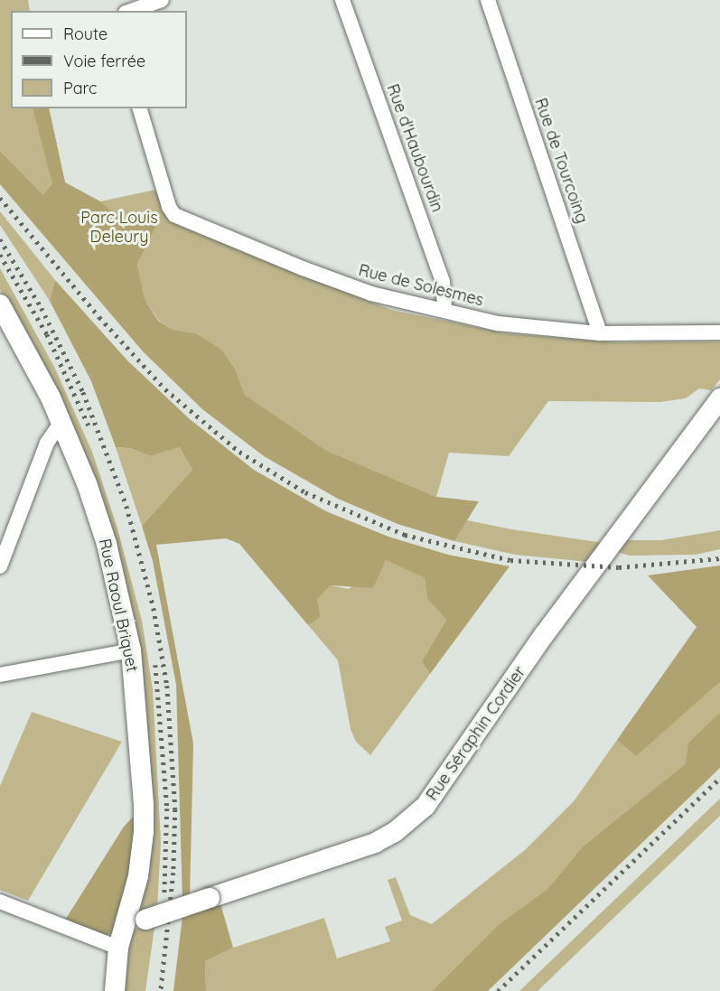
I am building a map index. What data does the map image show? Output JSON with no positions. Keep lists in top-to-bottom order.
{
  "streets": {
    "street": [
      "Rue d'Haubourdin",
      "Rue de Tourcoing",
      "Rue de Solesmes",
      "Rue Raoul Briquet",
      "Rue Séraphin Cordier"
    ]
  },
  "crossings": [
    ["Rue d'Haubourdin", "Rue de Solesmes"],
    ["Rue de Tourcoing", "Rue de Solesmes"],
    ["Rue Raoul Briquet", "Rue Séraphin Cordier"]
  ],
  "parks": ["Parc Louis Deleury"],
  "legend": ["Route", "Voie ferrée", "Parc"]
}
